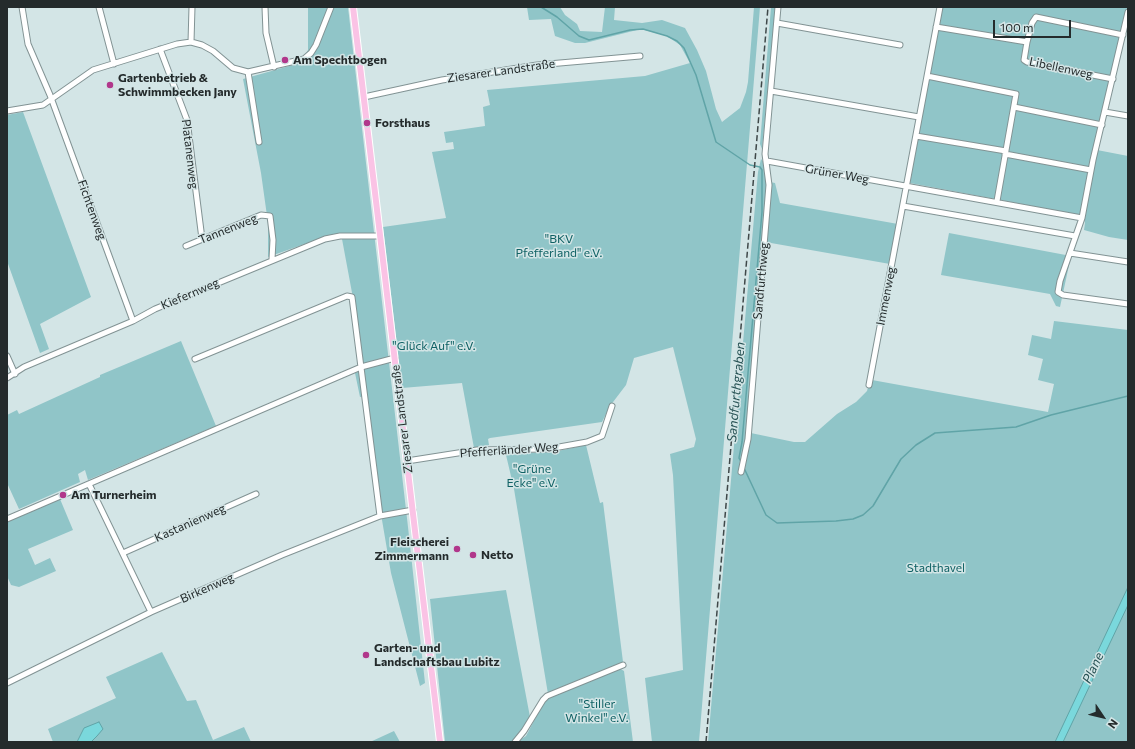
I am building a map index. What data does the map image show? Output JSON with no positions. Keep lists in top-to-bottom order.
{
  "streets": {
    "main road": ["Ziesarer Landstraße"],
    "street": [
      "Libellenweg",
      "Platanenweg",
      "Grüner Weg",
      "Fichtenweg",
      "Tannenweg",
      "Sandfurthweg",
      "Kiefernweg",
      "Immenweg",
      "Pfefferländer Weg",
      "Kastanienweg",
      "Birkenweg"
    ]
  },
  "crossings": [
    ["Ziesarer Landstraße", "Kiefernweg"],
    ["Ziesarer Landstraße", "Pfefferländer Weg"],
    ["Ziesarer Landstraße", "Birkenweg"],
    ["Platanenweg", "Tannenweg"],
    ["Grüner Weg", "Sandfurthweg"],
    ["Grüner Weg", "Immenweg"],
    ["Fichtenweg", "Kiefernweg"],
    ["Tannenweg", "Kiefernweg"]
  ],
  "water": ["Sandfurthgraben", "Plane"],
  "parks": [
    "\"BKV Pfefferland\" e.V.",
    "\"Glück Auf\" e.V.",
    "\"Grüne Ecke\" e.V.",
    "Stadthavel",
    "\"Stiller Winkel\" e.V."
  ],
  "places": [
    "Am Spechtbogen",
    "Gartenbetrieb & Schwimmbecken Jany",
    "Forsthaus",
    "Am Turnerheim",
    "Fleischerei Zimmermann",
    "Netto",
    "Garten- und Landschaftsbau Lubitz"
  ],
  "scale_bar": "100 m",
  "north": "bottom right"
}
